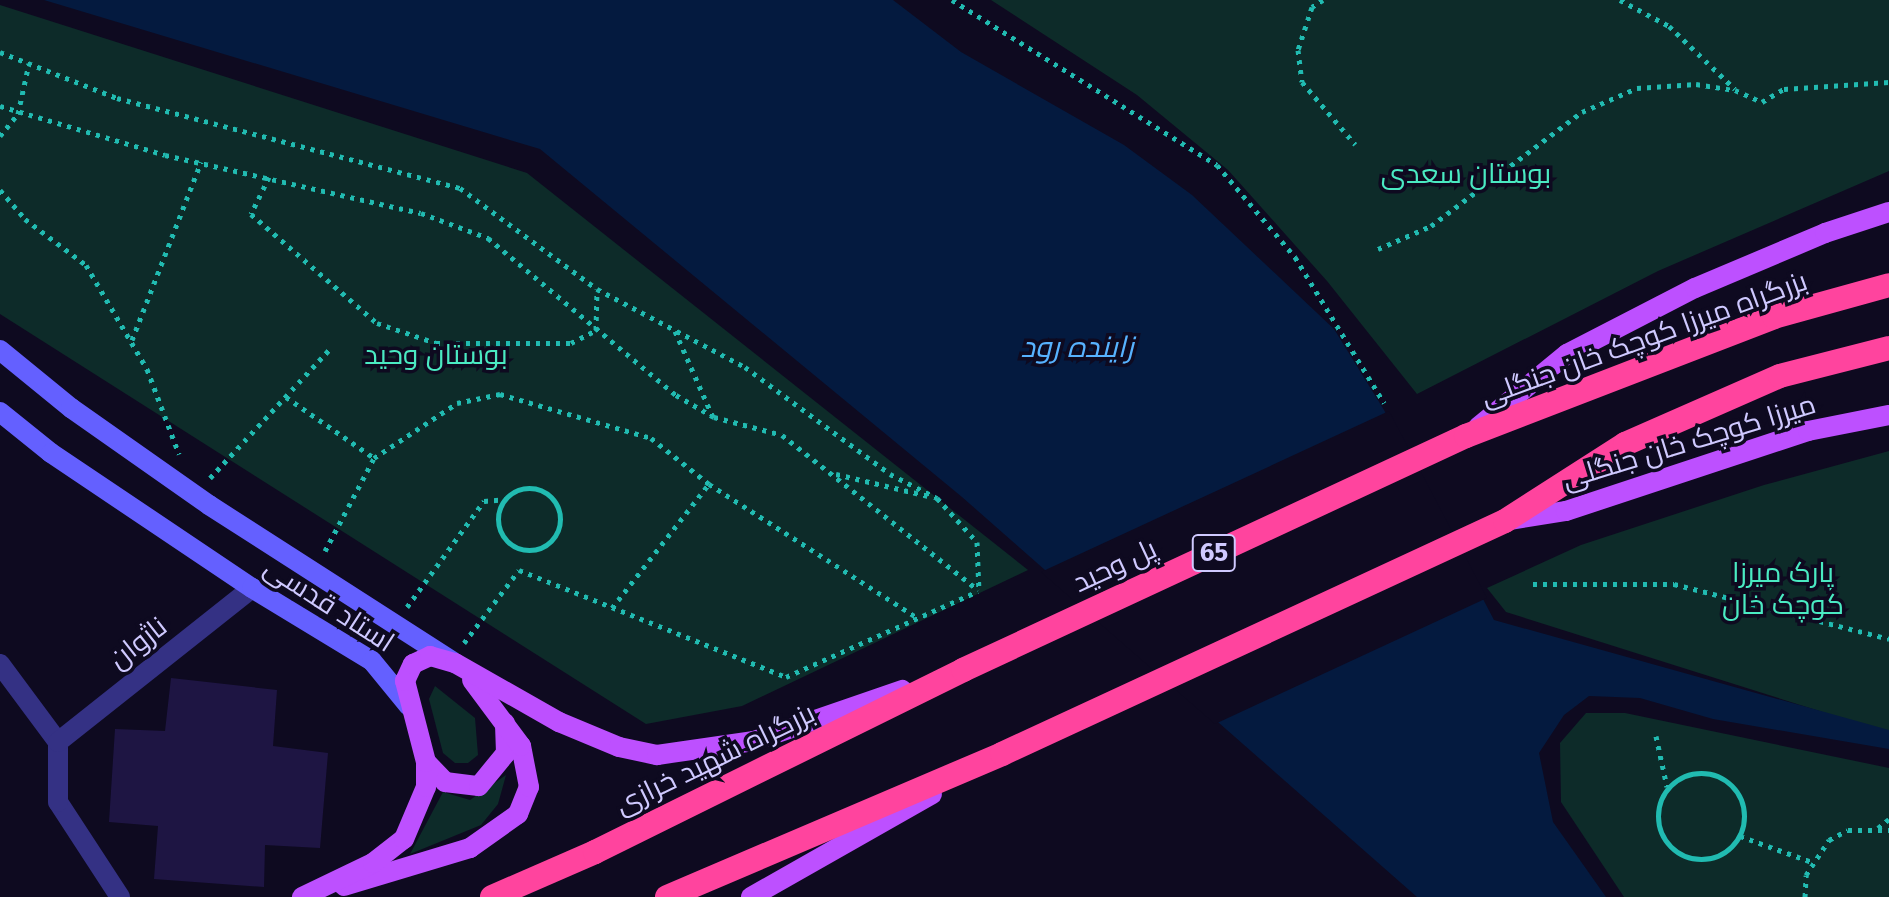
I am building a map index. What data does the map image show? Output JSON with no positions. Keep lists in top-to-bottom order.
{
  "streets": {
    "highway": [
      "بزرگراه میرزا کوچک خان جنگلی",
      "65",
      "پل وحید",
      "بزرگراه شهید خرازی"
    ],
    "main road": ["میرزا کوچک خان جنگلی", "استاد قدسی"],
    "street": ["ناژوان"]
  },
  "crossings": [
    ["بزرگراه میرزا کوچک خان جنگلی", "پل وحید"],
    ["پل وحید", "بزرگراه شهید خرازی"],
    ["استاد قدسی", "ناژوان"]
  ],
  "water": ["زاینده رود"],
  "parks": ["بوستان سعدی", "بوستان وحید", "پارک میرزا کوچک خان"]
}
